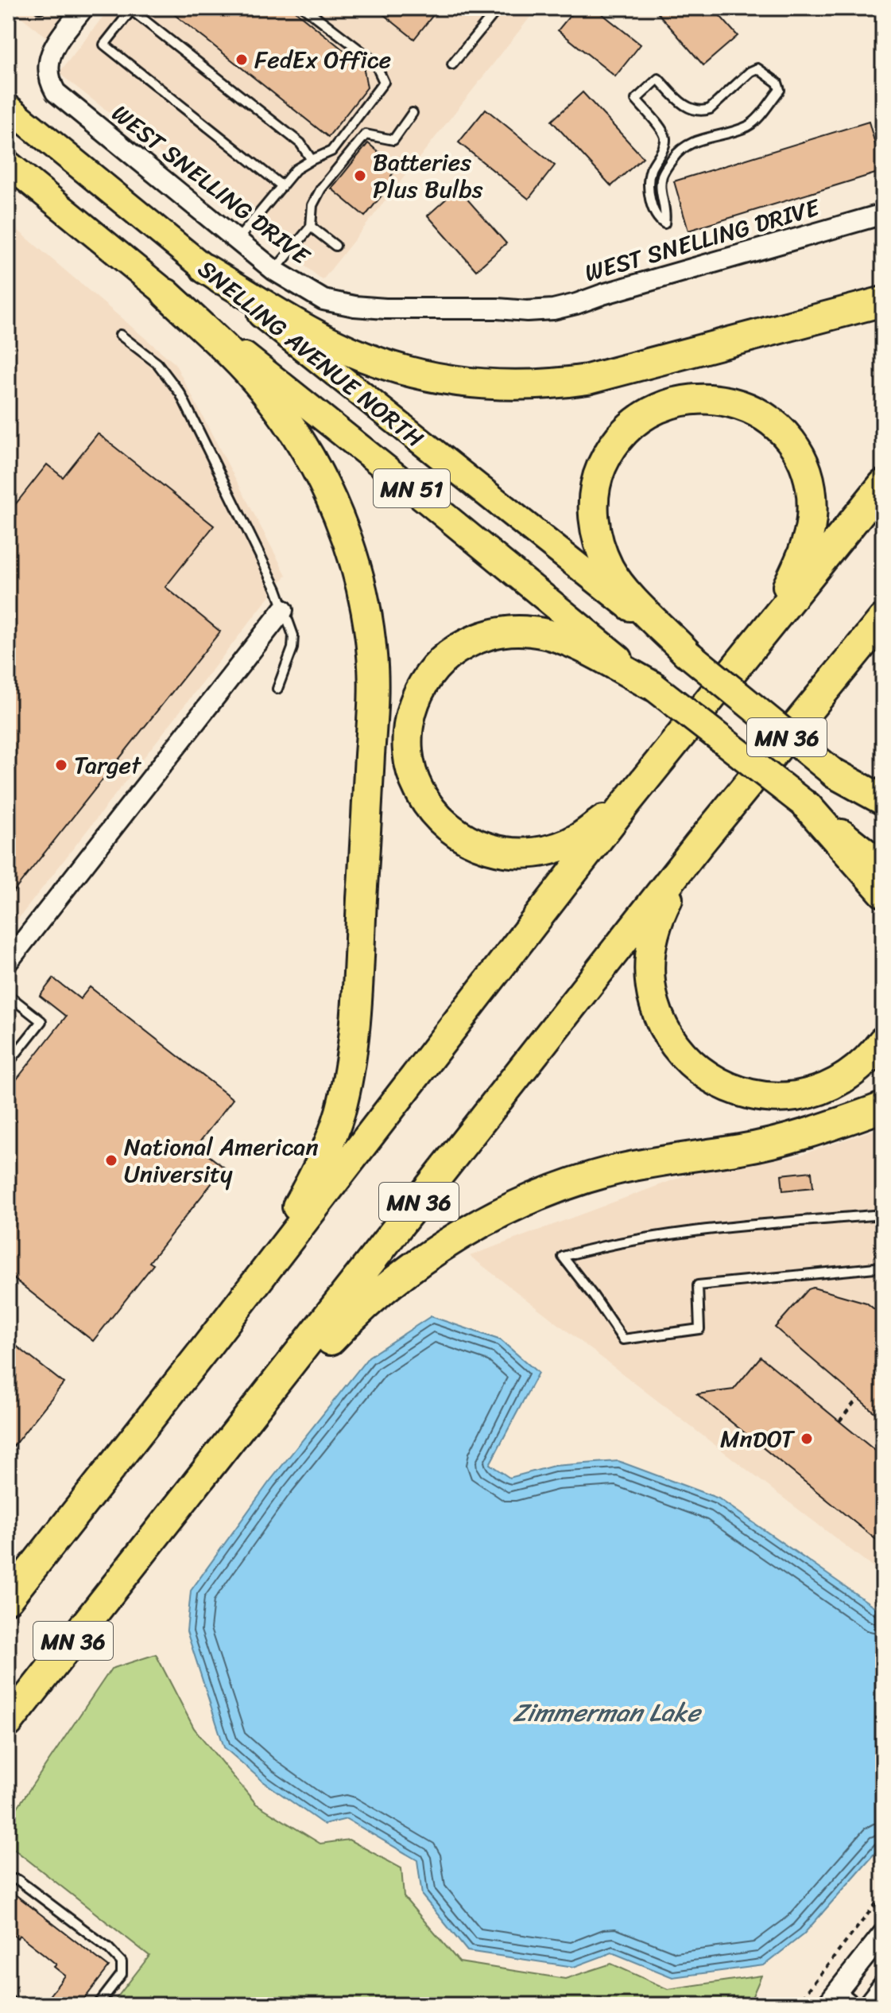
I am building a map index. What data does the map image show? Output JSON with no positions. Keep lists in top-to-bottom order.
{
  "streets": {
    "highway": ["SNELLING AVENUE NORTH", "MN 51", "MN 36"],
    "street": ["WEST SNELLING DRIVE"]
  },
  "water": ["Zimmerman Lake"],
  "places": [
    "FedEx Office",
    "Batteries Plus Bulbs",
    "Target",
    "National American University",
    "MnDOT"
  ]
}
